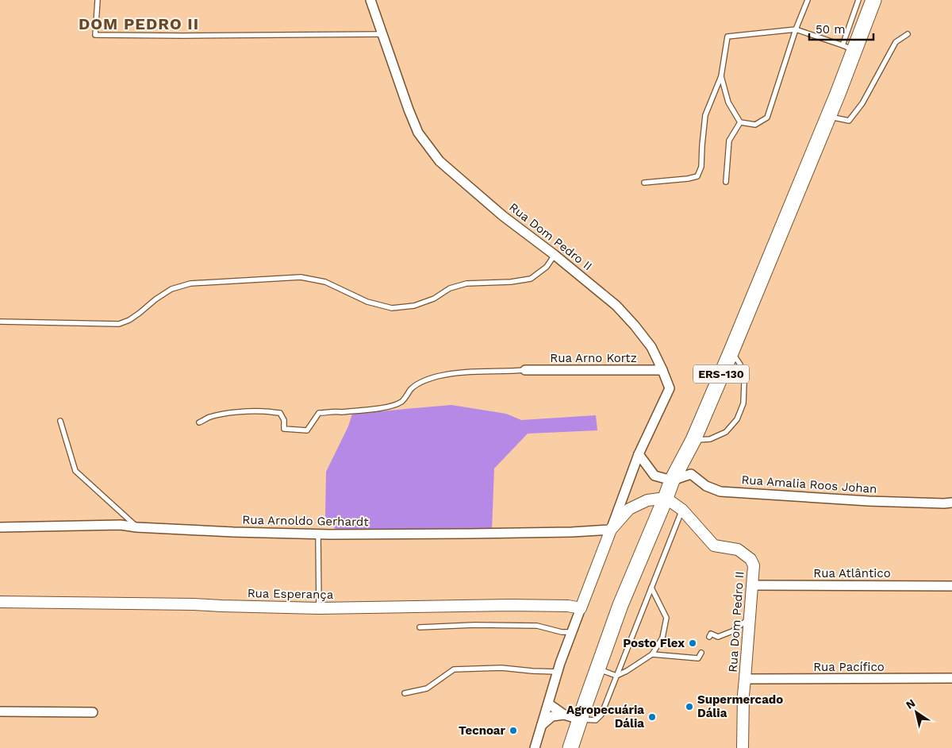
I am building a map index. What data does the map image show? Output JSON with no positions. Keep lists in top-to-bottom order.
{
  "streets": {
    "main road": ["ERS-130"],
    "street": [
      "Rua Dom Pedro II",
      "Rua Arno Kortz",
      "Rua Amalia Roos Johan",
      "Rua Arnoldo Gerhardt",
      "Rua Atlântico",
      "Rua Esperança",
      "Rua Pacífico"
    ]
  },
  "crossings": [
    ["Rua Dom Pedro II", "Rua Arno Kortz"],
    ["Rua Dom Pedro II", "ERS-130"],
    ["Rua Dom Pedro II", "Rua Arnoldo Gerhardt"],
    ["Rua Dom Pedro II", "Rua Atlântico"],
    ["Rua Dom Pedro II", "Rua Pacífico"],
    ["ERS-130", "Rua Amalia Roos Johan"]
  ],
  "districts": ["DOM PEDRO II"],
  "places": [
    "Posto Flex",
    "Supermercado Dália",
    "Agropecuária Dália",
    "Tecnoar"
  ],
  "scale_bar": "50 m",
  "north": "top left"
}
